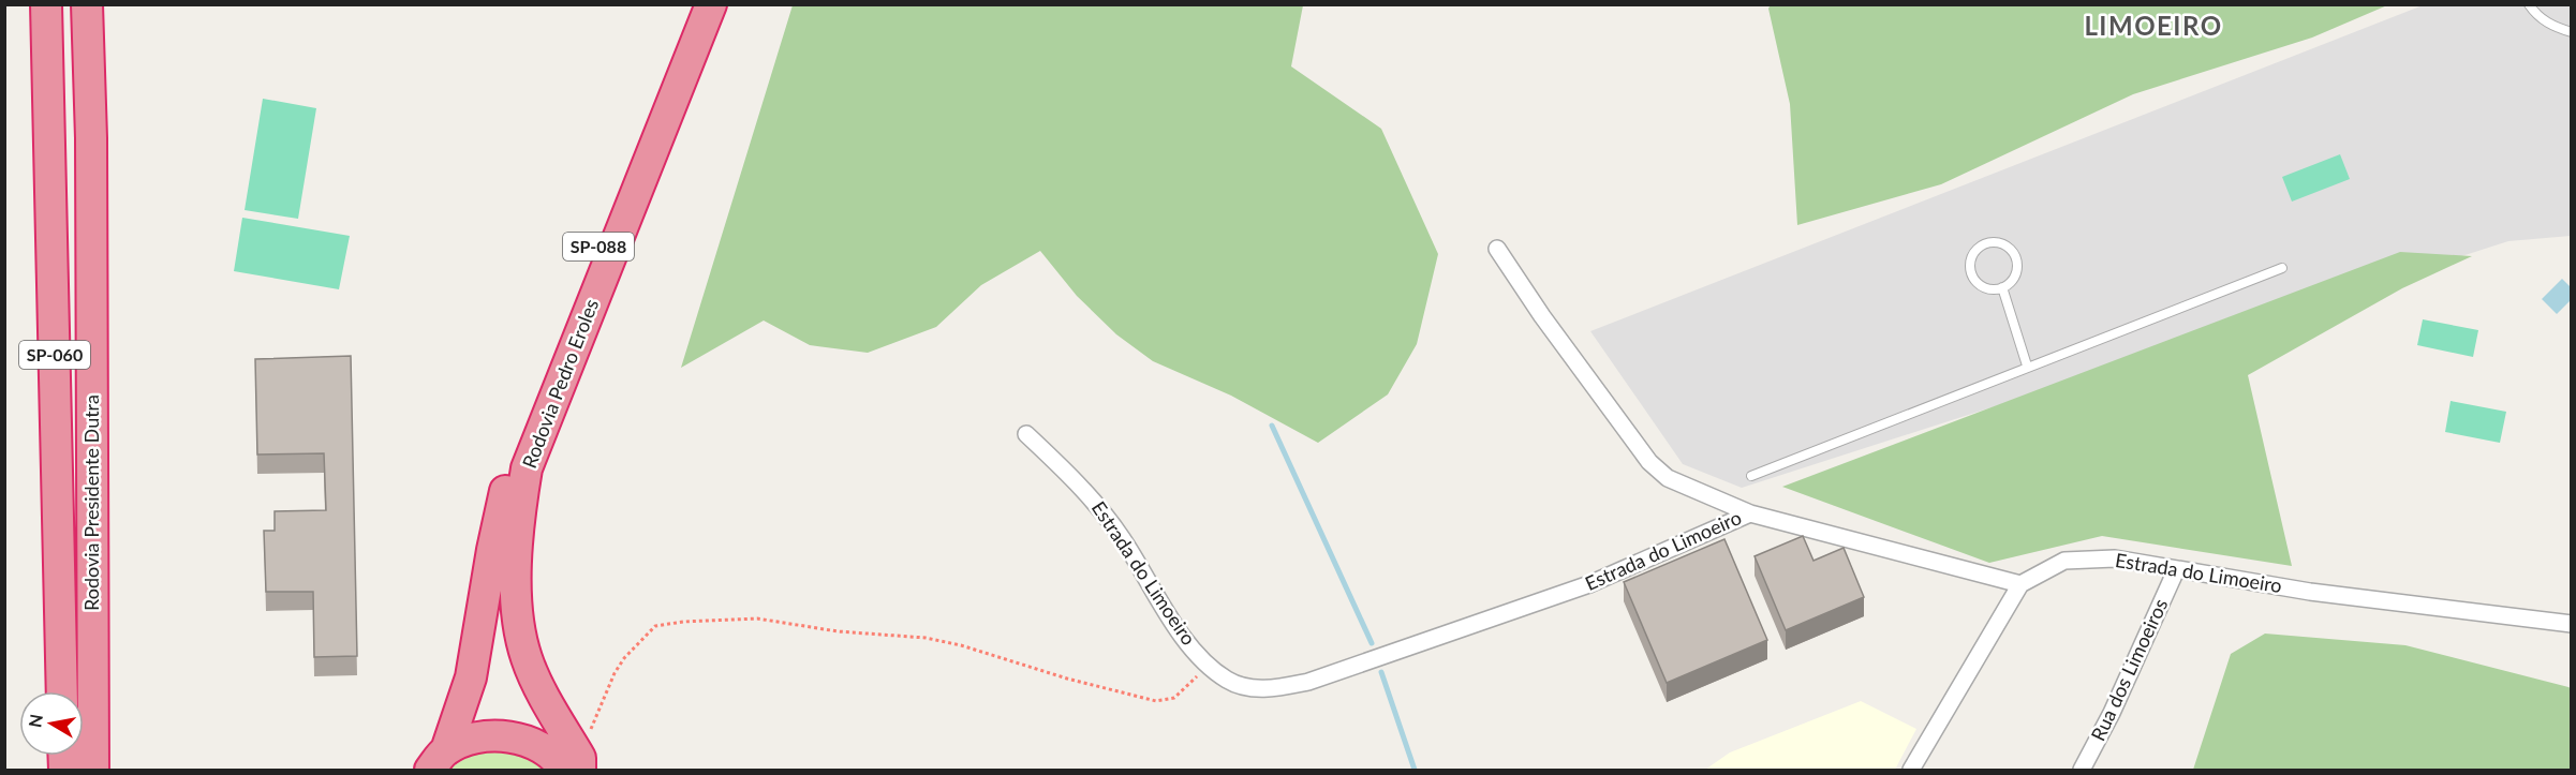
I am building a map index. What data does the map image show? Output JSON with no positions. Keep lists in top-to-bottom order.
{
  "streets": {
    "highway": [
      "SP-088",
      "SP-060",
      "Rodovia Pedro Eroles",
      "Rodovia Presidente Dutra"
    ],
    "street": ["Estrada do Limoeiro", "Rua dos Limoeiros"]
  },
  "crossings": [
    ["Estrada do Limoeiro", "Rua dos Limoeiros"]
  ],
  "districts": ["LIMOEIRO"],
  "north": "left"
}
